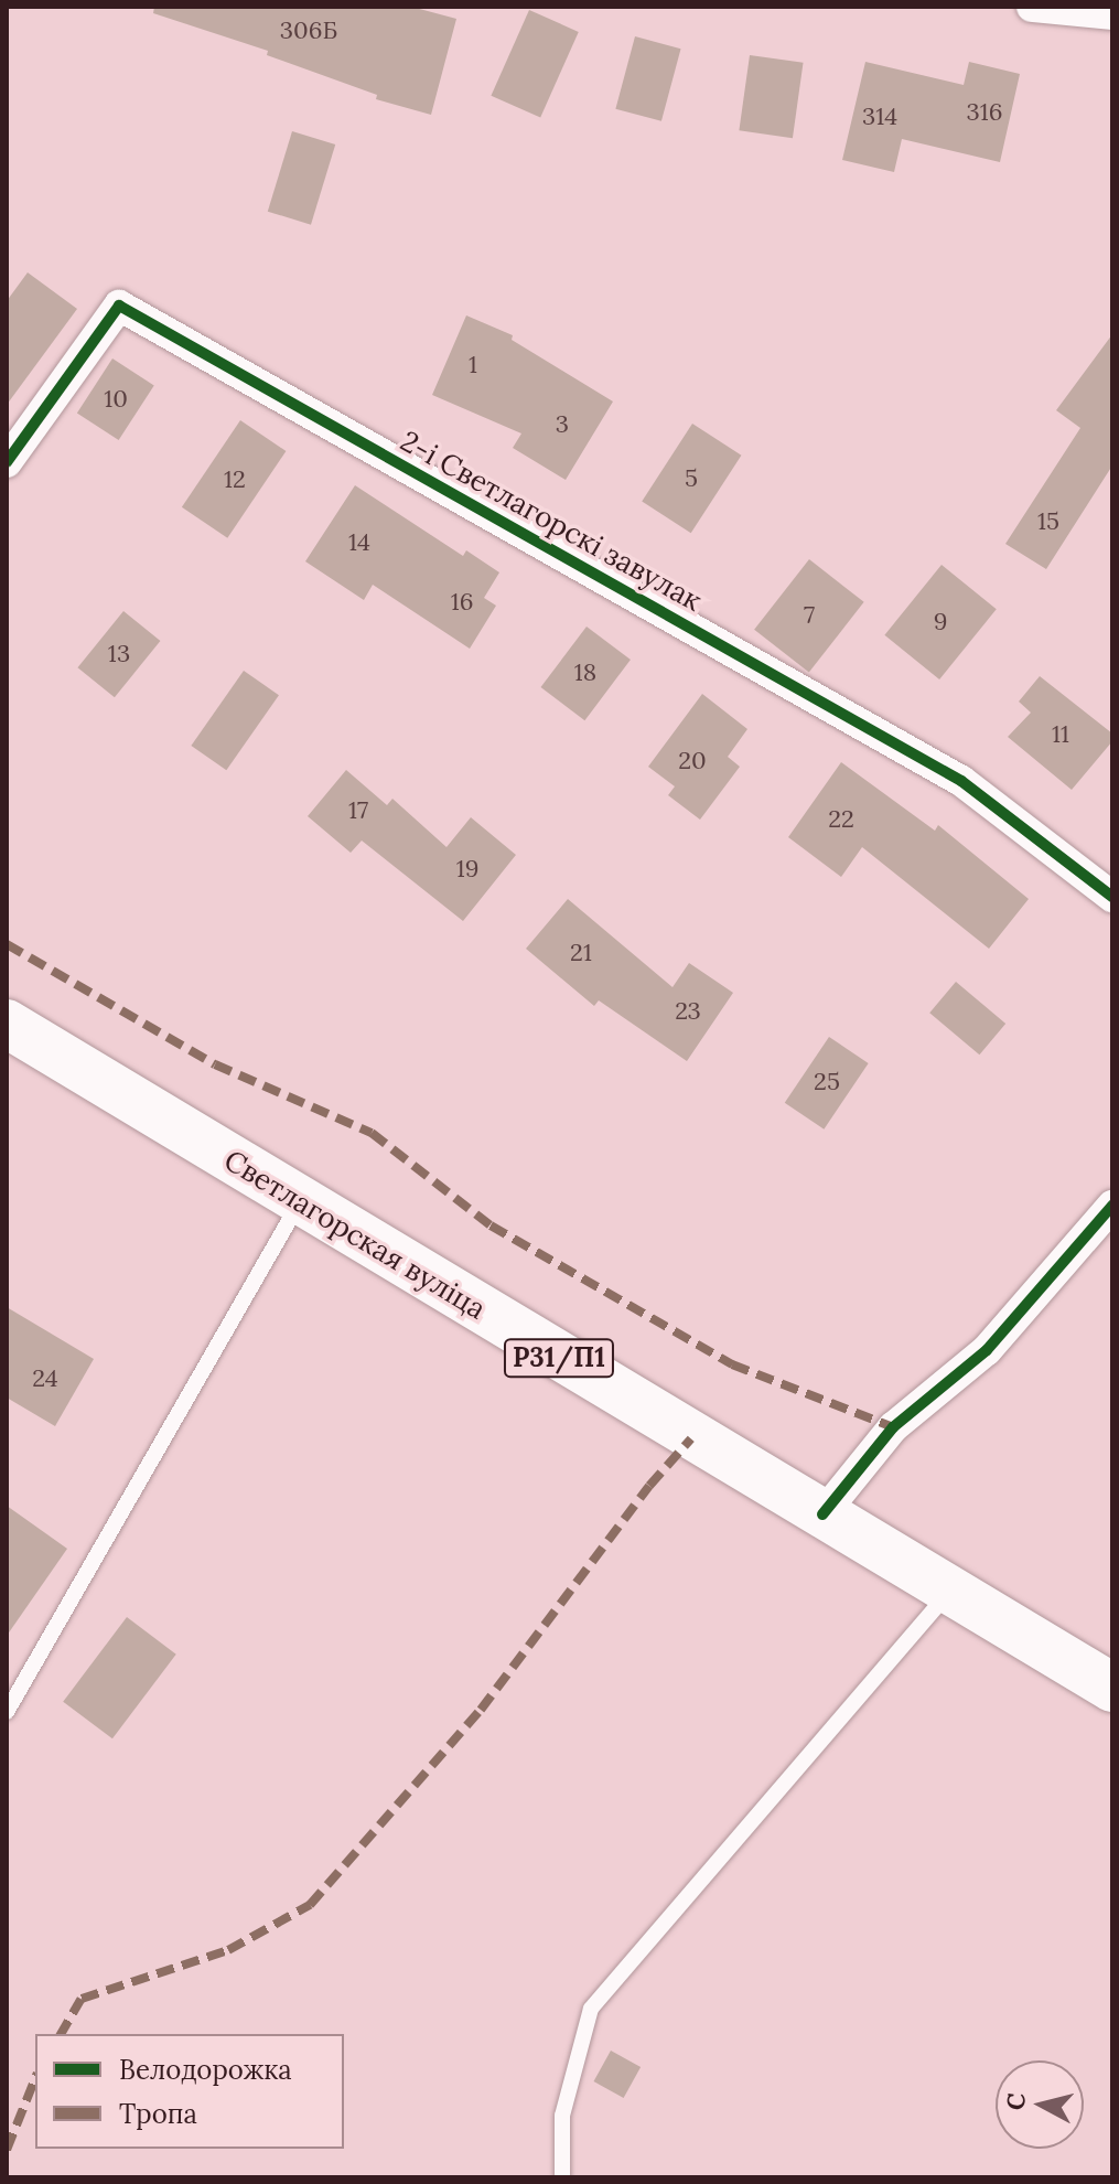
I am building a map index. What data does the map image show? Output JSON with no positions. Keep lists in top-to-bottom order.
{
  "streets": {
    "main road": ["Светлагорская вуліца", "Р31/П1"],
    "street": ["2-і Светлагорскі завулак"]
  },
  "house_numbers": [
    "306Б",
    "316",
    "314",
    "1",
    "10",
    "3",
    "5",
    "12",
    "15",
    "14",
    "16",
    "7",
    "9",
    "13",
    "18",
    "11",
    "20",
    "17",
    "22",
    "19",
    "21",
    "23",
    "25",
    "24"
  ],
  "legend": ["Велодорожка", "Тропа"],
  "north": "left"
}
